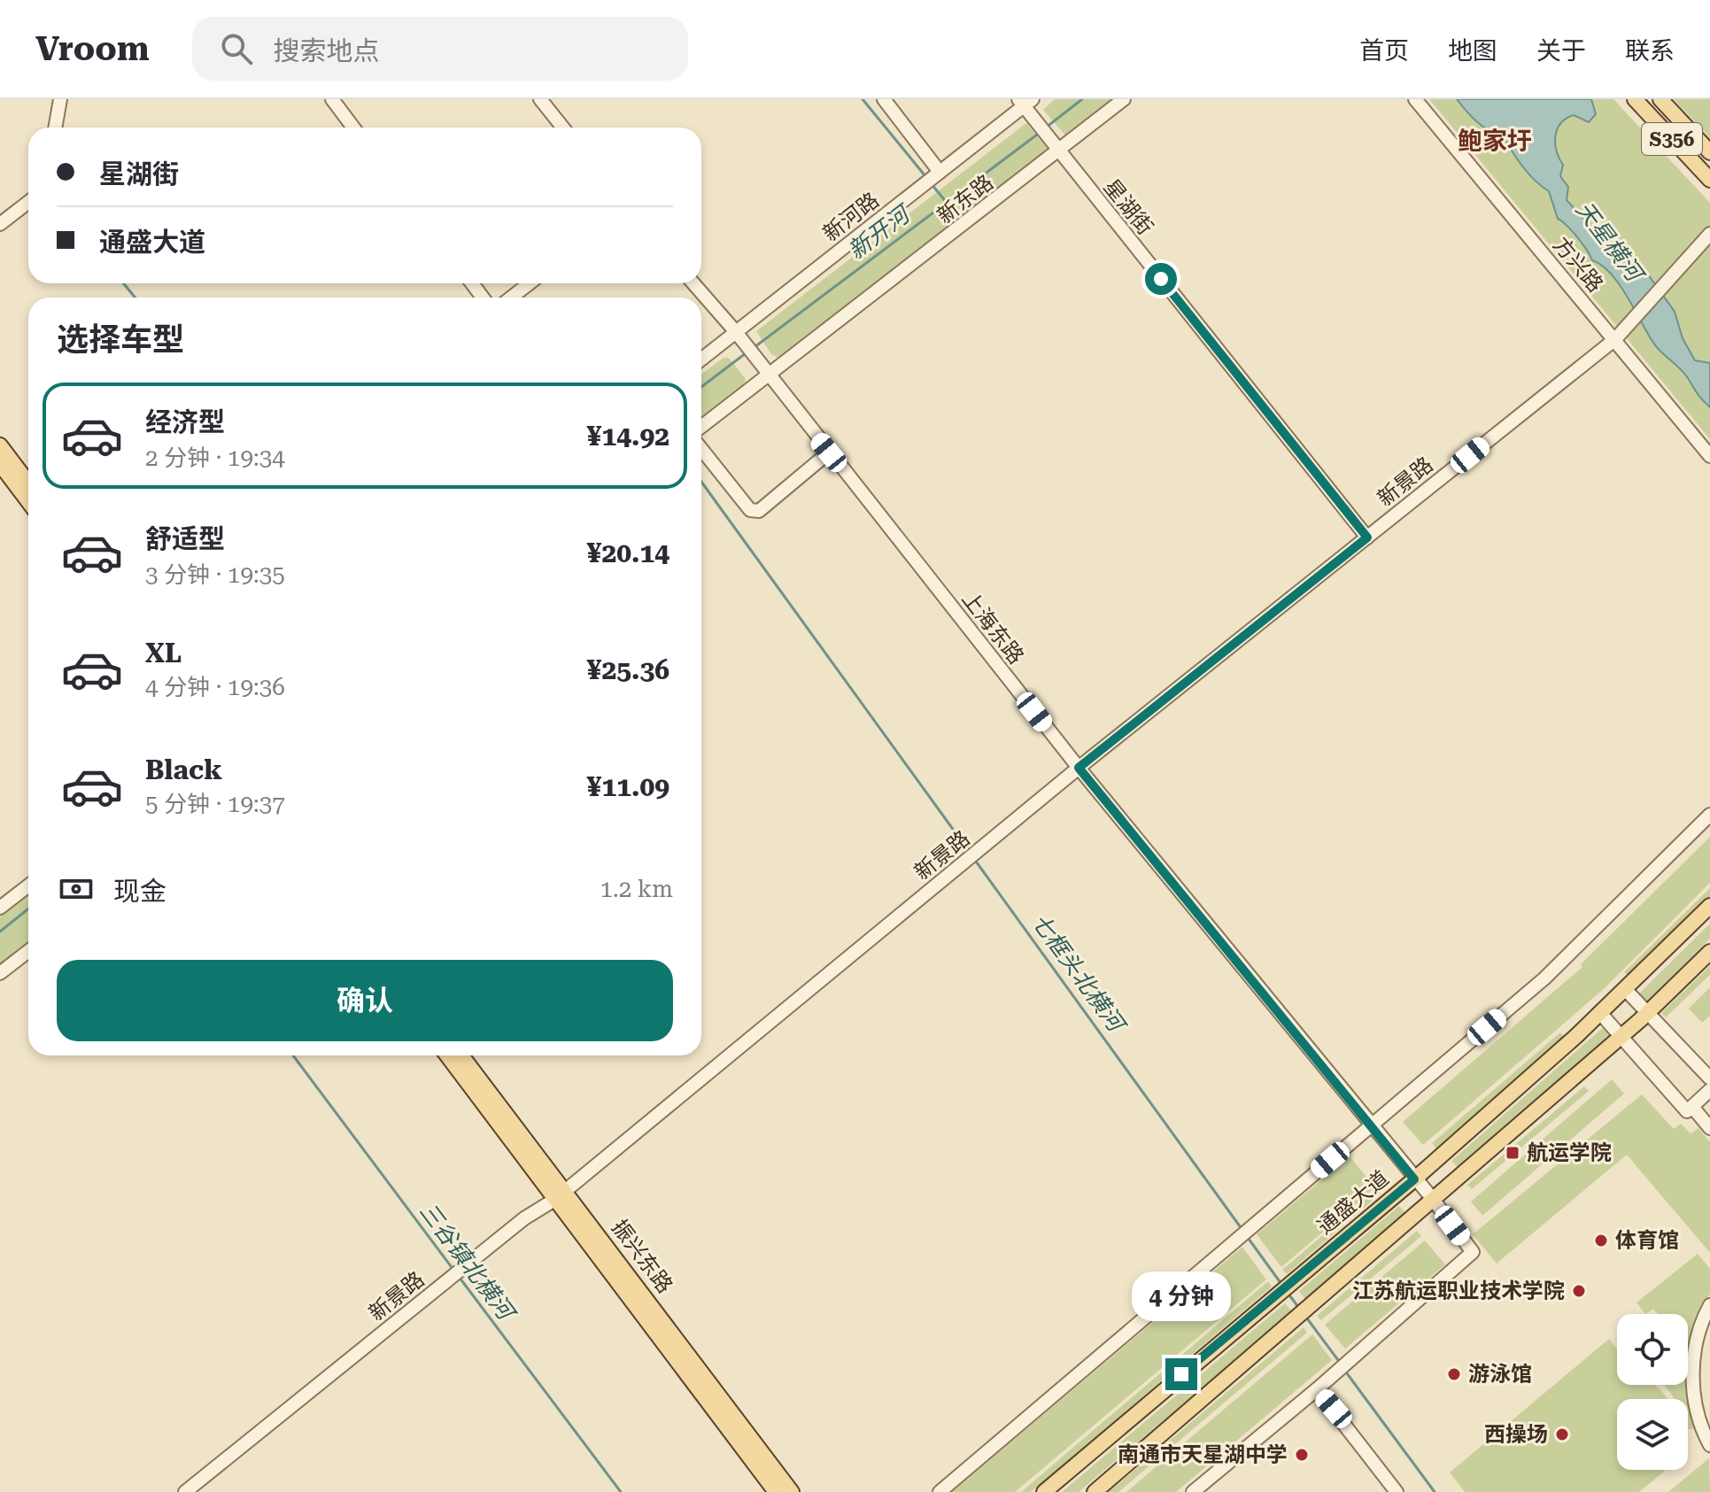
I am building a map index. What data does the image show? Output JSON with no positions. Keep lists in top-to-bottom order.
{
  "streets": {
    "main road": ["S356", "通盛大道", "振兴东路"],
    "street": [
      "新东路",
      "星湖街",
      "新河路",
      "方兴路",
      "新景路",
      "上海东路"
    ]
  },
  "crossings": [
    ["新东路", "星湖街"],
    ["新东路", "上海东路"],
    ["星湖街", "新河路"],
    ["星湖街", "新景路"],
    ["新河路", "上海东路"],
    ["方兴路", "新景路"],
    ["新景路", "上海东路"],
    ["新景路", "振兴东路"],
    ["上海东路", "通盛大道"]
  ],
  "districts": ["鲍家圩"],
  "water": [
    "新开河",
    "天星横河",
    "七框头北横河",
    "三谷镇北横河"
  ],
  "places": {
    "transit": ["航运学院"],
    "other": [
      "体育馆",
      "江苏航运职业技术学院",
      "游泳馆",
      "西操场",
      "南通市天星湖中学"
    ]
  },
  "page": {
    "header": "Vroom",
    "search": "搜索地点",
    "nav": [
      "首页",
      "地图",
      "关于",
      "联系"
    ],
    "banner": ["星湖街", "通盛大道"],
    "heading": "选择车型",
    "list": [
      {
        "name": "经济型",
        "note": "2 分钟 · 19:34",
        "value": "¥14.92"
      },
      {
        "name": "舒适型",
        "note": "3 分钟 · 19:35",
        "value": "¥20.14"
      },
      {
        "name": "XL",
        "note": "4 分钟 · 19:36",
        "value": "¥25.36"
      },
      {
        "name": "Black",
        "note": "5 分钟 · 19:37",
        "value": "¥11.09"
      }
    ],
    "pay": ["现金", "1.2 km"],
    "buttons": "确认",
    "bubble": "4 分钟"
  }
}
